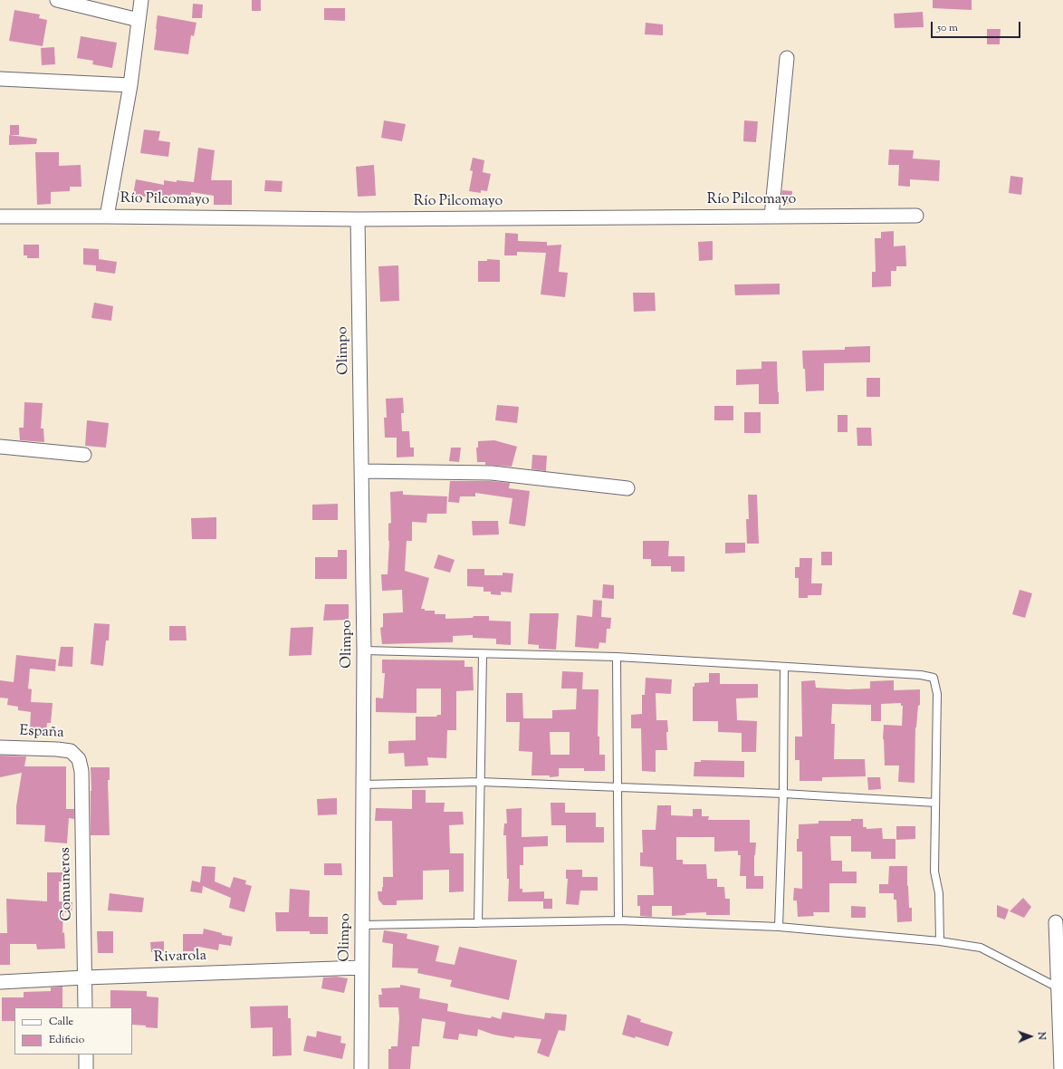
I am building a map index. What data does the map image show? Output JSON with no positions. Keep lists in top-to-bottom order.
{
  "streets": {
    "street": [
      "Río Pilcomayo",
      "Olimpo",
      "España",
      "Comuneros",
      "Rivarola"
    ]
  },
  "crossings": [
    ["Río Pilcomayo", "Olimpo"],
    ["Olimpo", "Rivarola"],
    ["España", "Comuneros"],
    ["Comuneros", "Rivarola"]
  ],
  "legend": ["Calle", "Edificio"],
  "scale_bar": "50 m",
  "north": "right"
}
